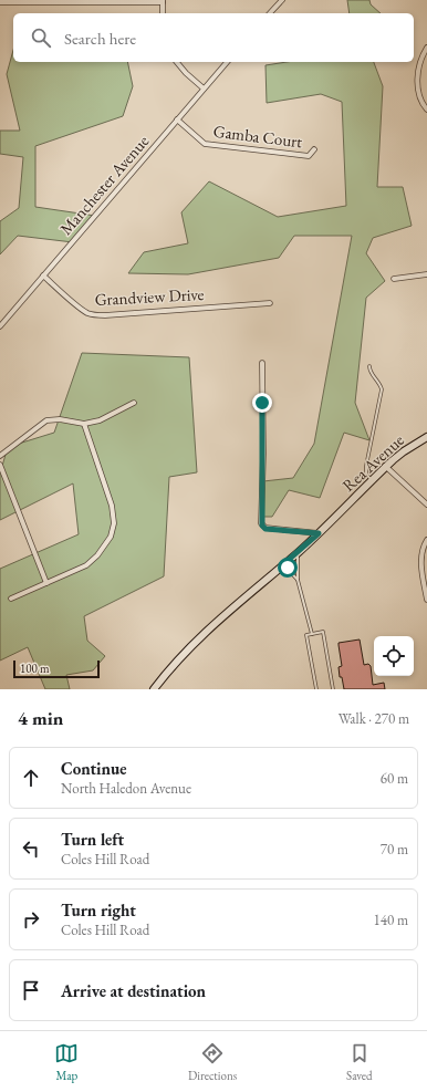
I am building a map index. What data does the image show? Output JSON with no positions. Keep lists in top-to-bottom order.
{
  "streets": {
    "street": [
      "Gamba Court",
      "Manchester Avenue",
      "Grandview Drive",
      "Rea Avenue"
    ]
  },
  "crossings": [
    ["Gamba Court", "Manchester Avenue"],
    ["Manchester Avenue", "Grandview Drive"]
  ],
  "scale_bar": "100 m",
  "page": {
    "search": "Search here",
    "scale": "100 m",
    "heading": ["4 min", "Walk · 270 m"],
    "list": [
      ["Continue", "North Haledon Avenue", "60 m"],
      ["Turn left", "Coles Hill Road", "70 m"],
      ["Turn right", "Coles Hill Road", "140 m"],
      "Arrive at destination"
    ],
    "nav": ["Map", "Directions", "Saved"]
  }
}
